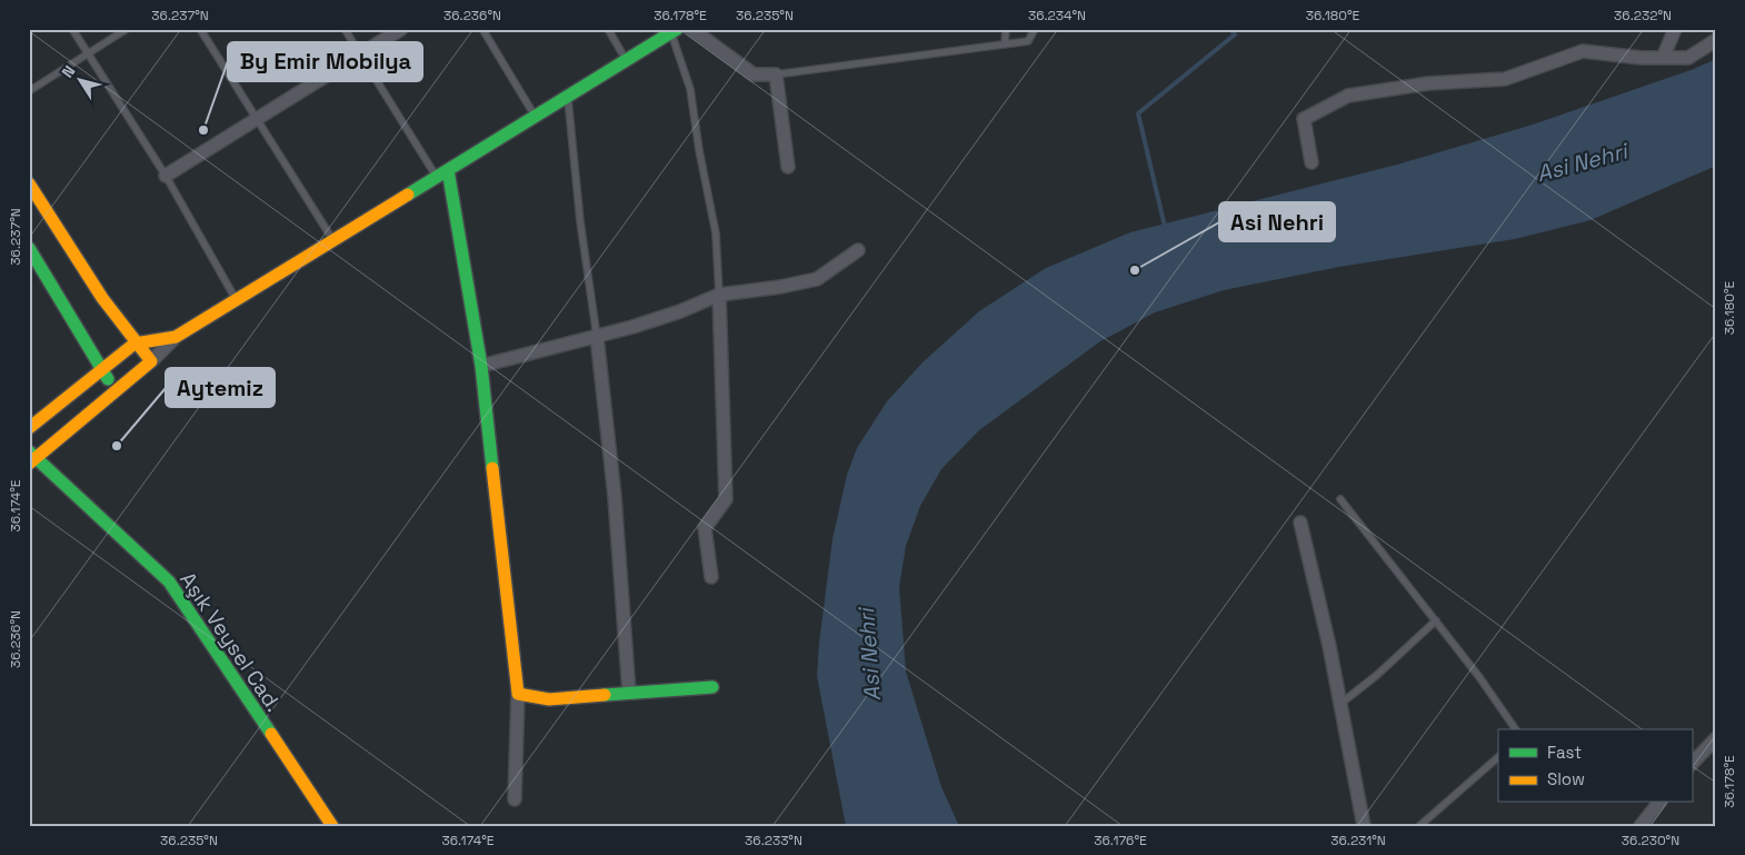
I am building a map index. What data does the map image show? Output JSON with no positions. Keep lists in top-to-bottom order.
{
  "streets": {
    "street": ["Aşık Veysel Cad."]
  },
  "water": ["Asi Nehri"],
  "places": ["By Emir Mobilya", "Asi Nehri", "Aytemiz"],
  "legend": ["Fast", "Slow"],
  "north": "top left",
  "coordinates": [
    "36.237°N",
    "36.236°N",
    "36.178°E",
    "36.235°N",
    "36.234°N",
    "36.180°E",
    "36.232°N",
    "36.174°E",
    "36.233°N",
    "36.176°E",
    "36.231°N",
    "36.230°N"
  ]
}
